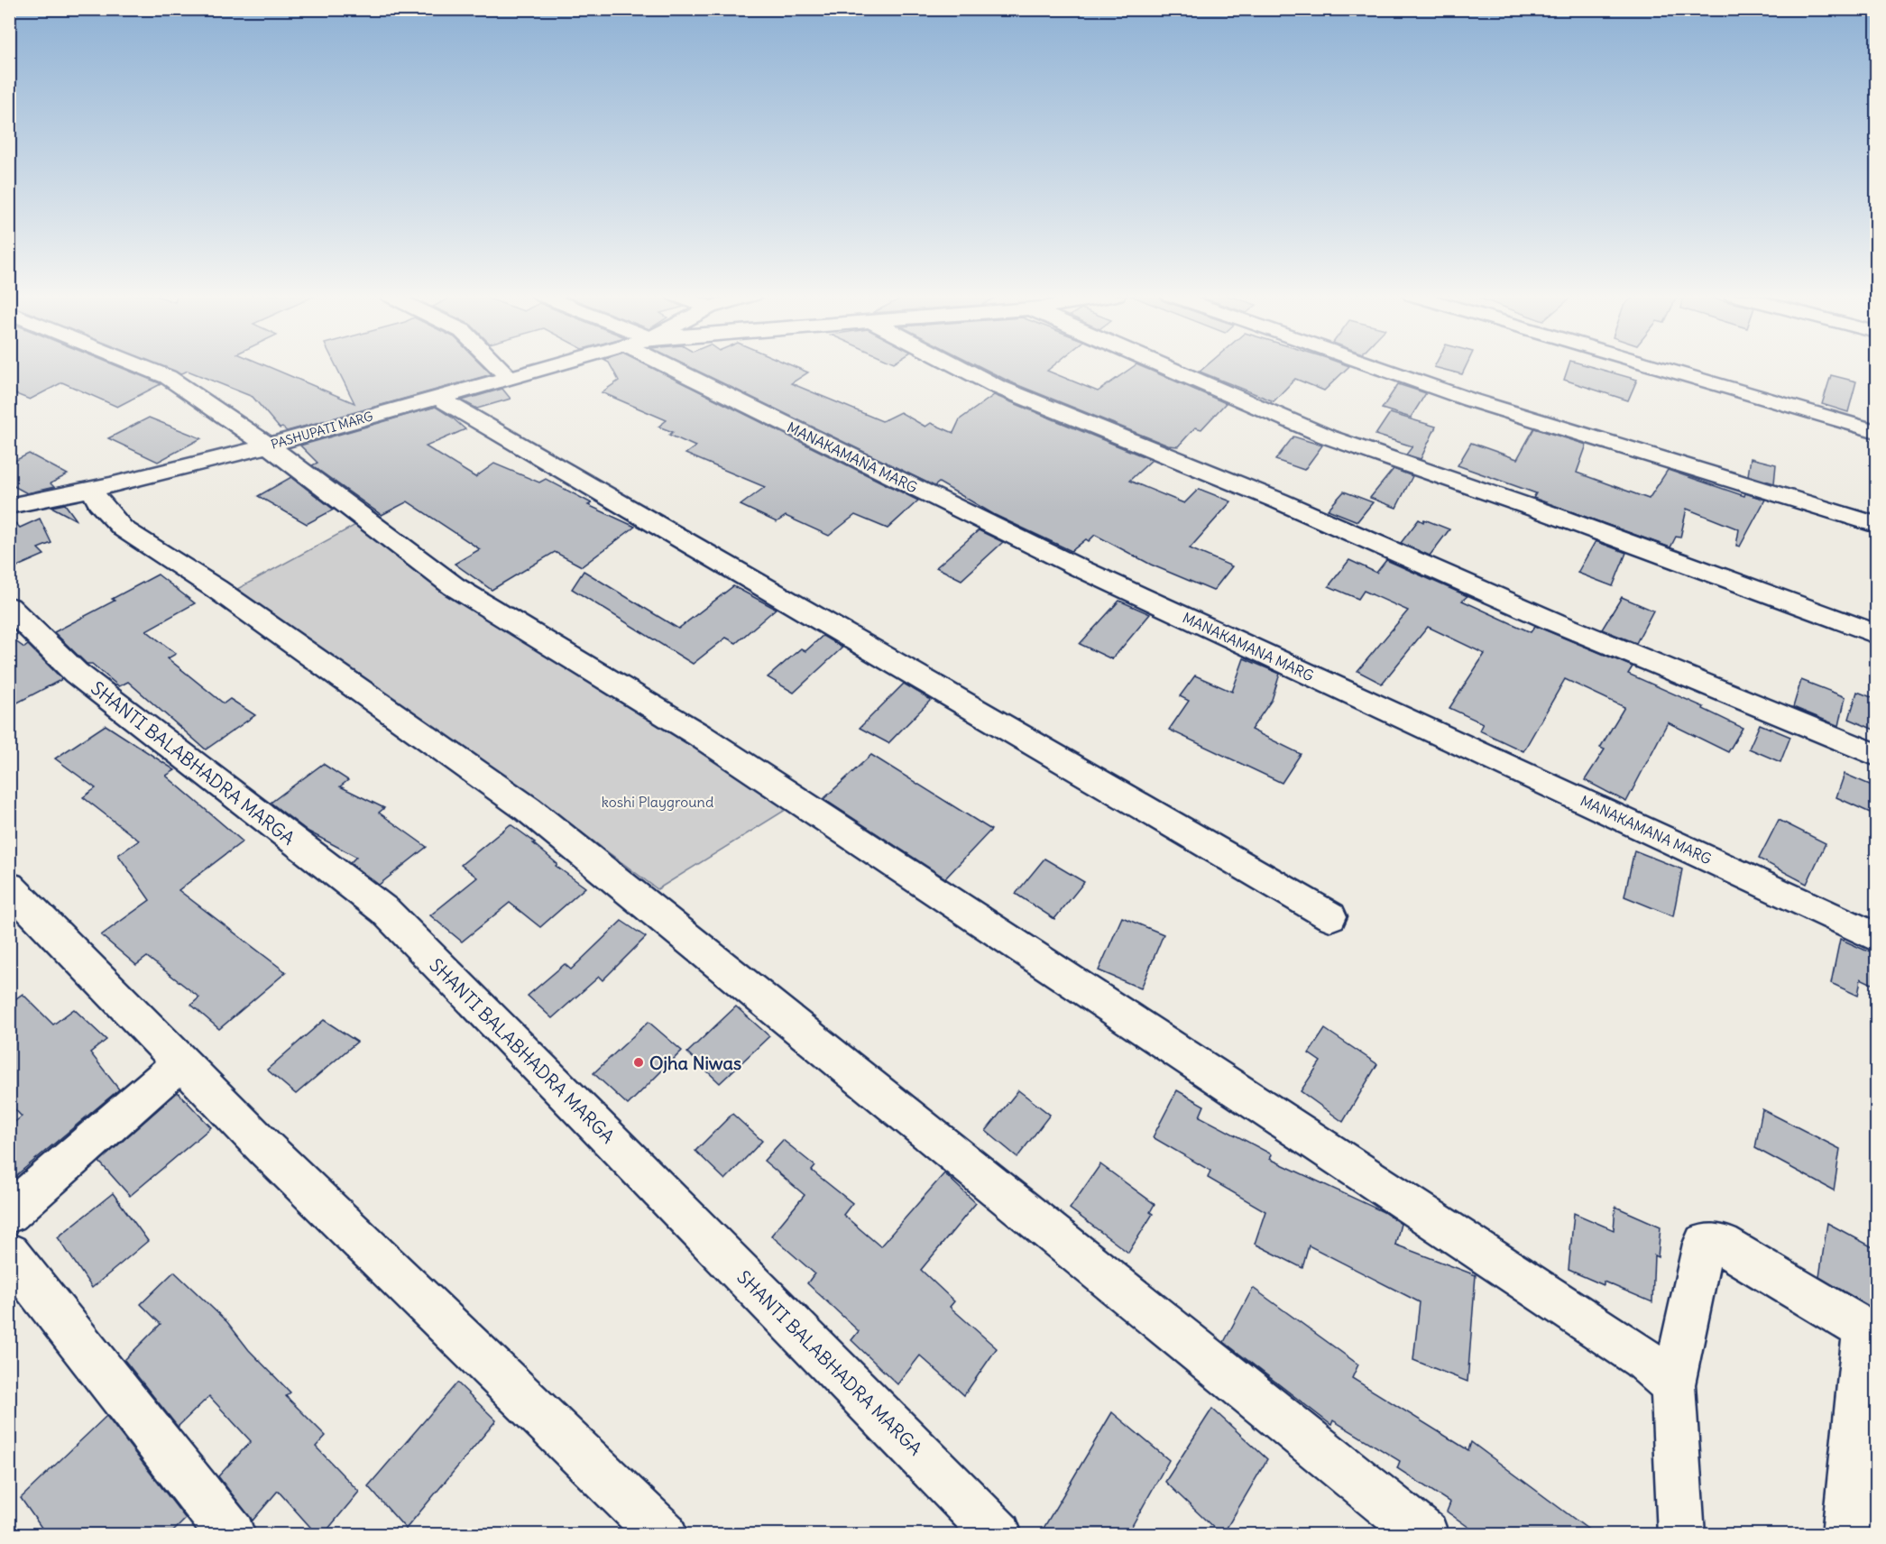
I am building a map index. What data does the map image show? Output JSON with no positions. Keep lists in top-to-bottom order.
{
  "streets": {
    "street": ["PASHUPATI MARG", "MANAKAMANA MARG", "SHANTI BALABHADRA MARGA"]
  },
  "parks": ["koshi Playground"],
  "places": ["Ojha Niwas"]
}
